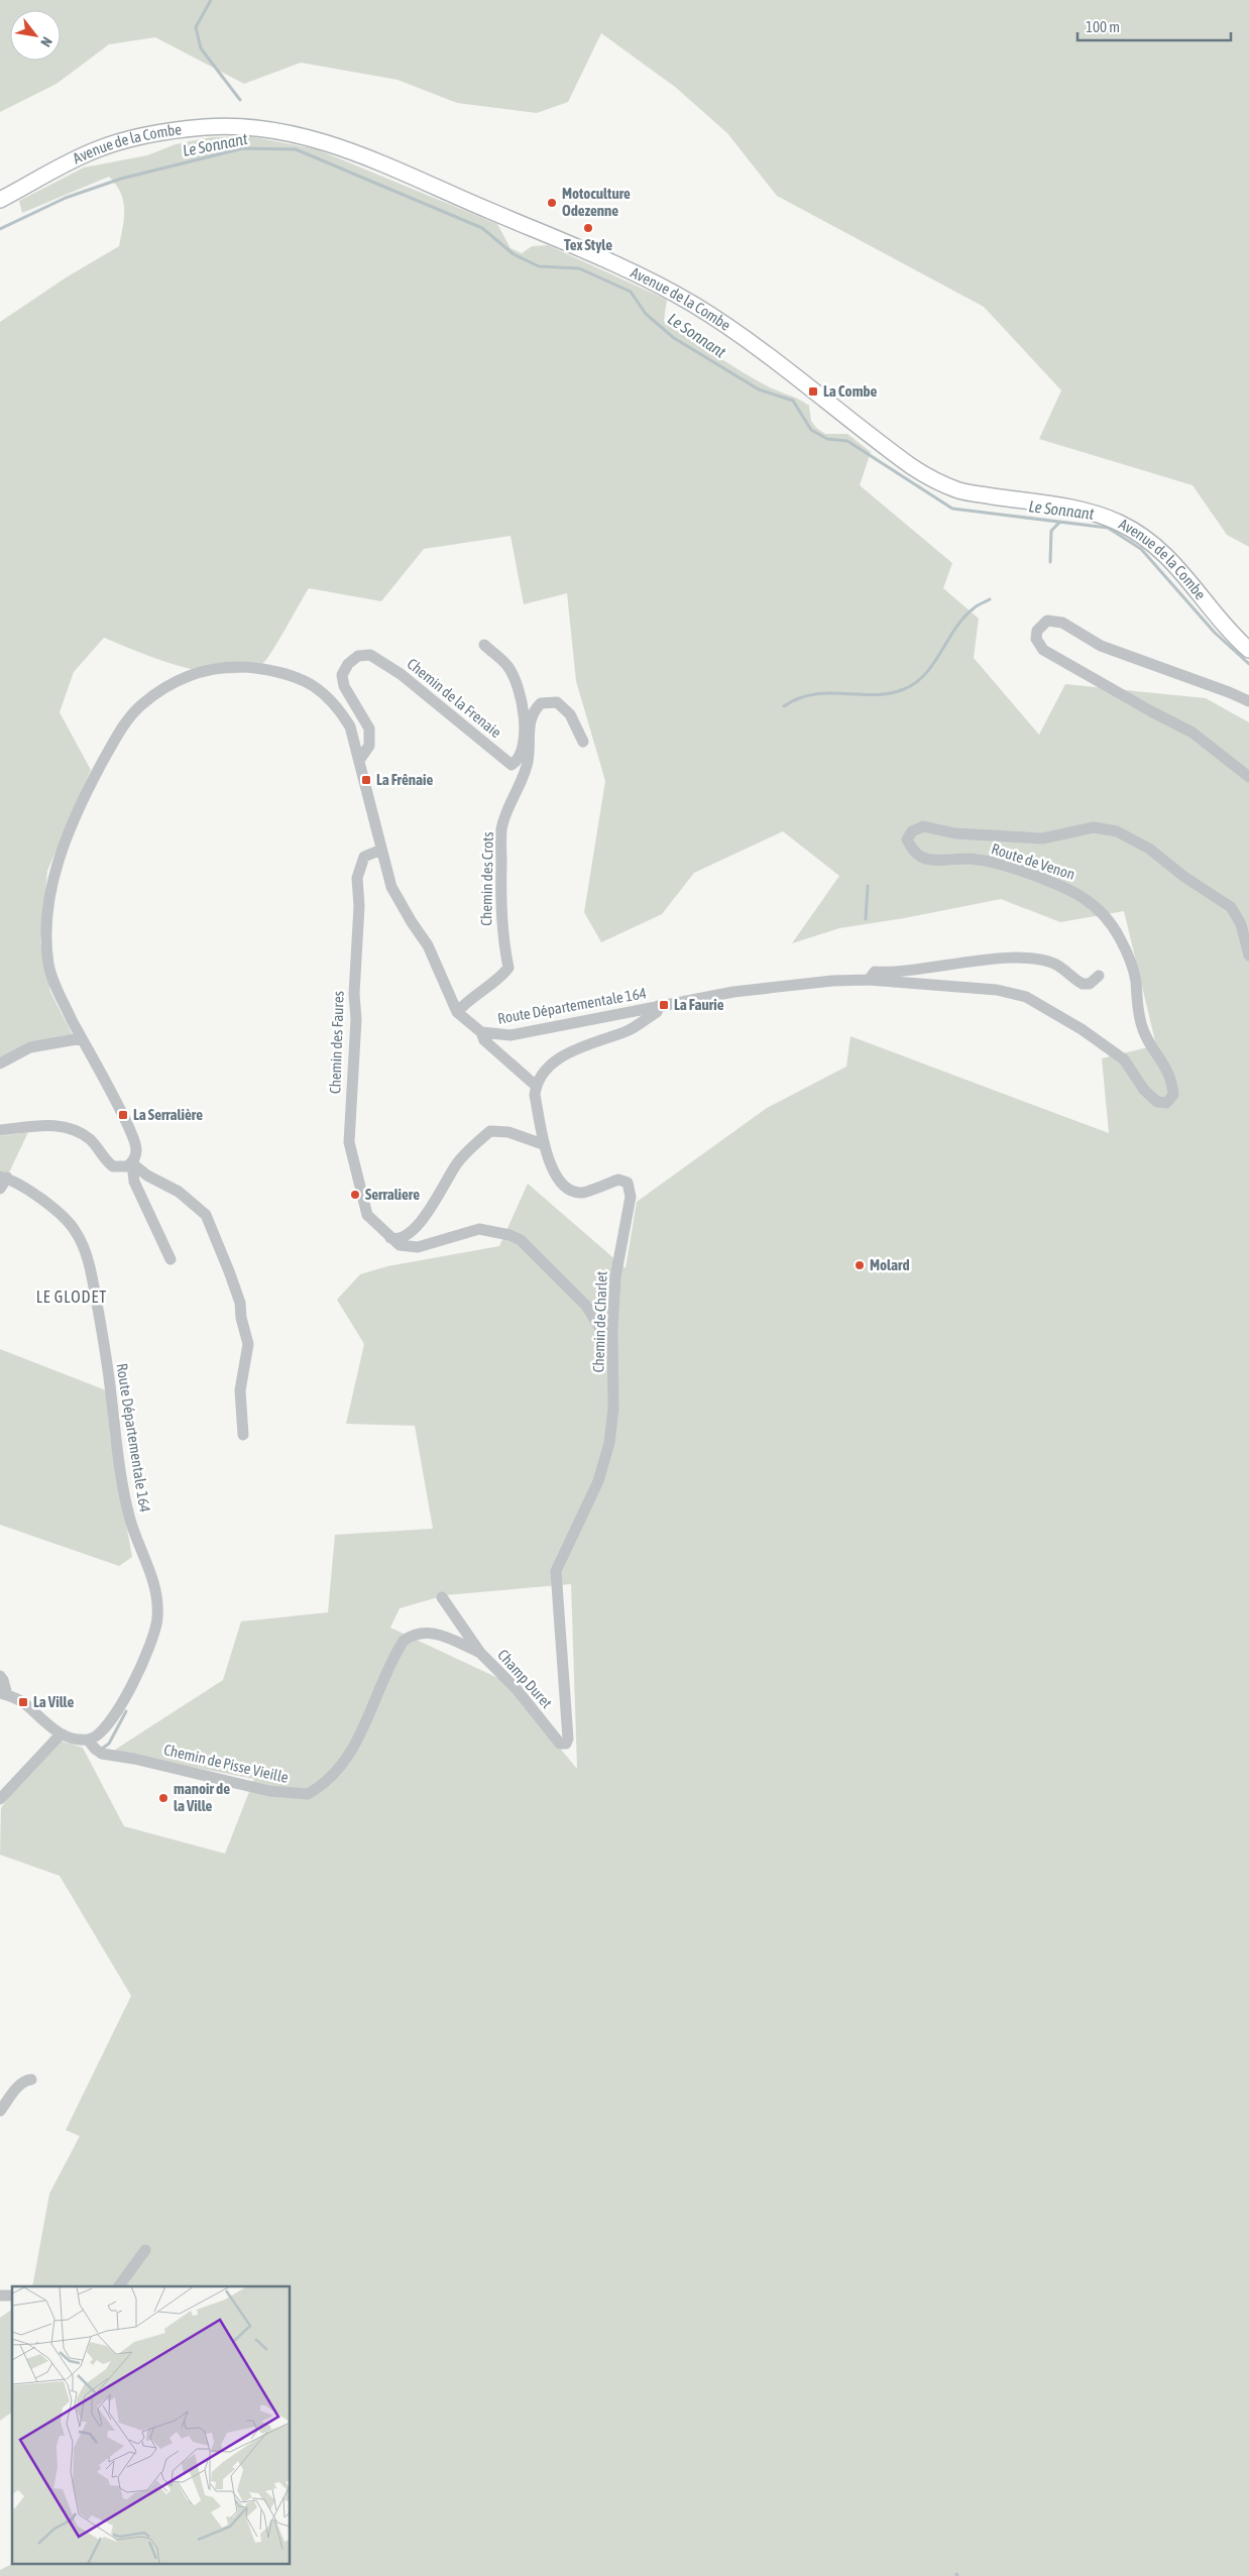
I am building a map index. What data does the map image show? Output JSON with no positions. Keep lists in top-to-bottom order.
{
  "streets": {
    "main road": ["Avenue de la Combe"],
    "street": [
      "Chemin de la Frenaie",
      "Route de Venon",
      "Chemin des Crots",
      "Route Départementale 164",
      "Chemin des Faures",
      "Chemin de Charlet",
      "Champ Duret",
      "Chemin de Pisse Vieille"
    ]
  },
  "crossings": [
    ["Chemin de la Frenaie", "Route Départementale 164"],
    ["Route de Venon", "Route Départementale 164"],
    ["Chemin des Crots", "Route Départementale 164"],
    ["Route Départementale 164", "Chemin des Faures"],
    ["Route Départementale 164", "Chemin de Pisse Vieille"],
    ["Chemin de Charlet", "Champ Duret"],
    ["Champ Duret", "Chemin de Pisse Vieille"]
  ],
  "districts": ["LE GLODET"],
  "water": ["Le Sonnant"],
  "places": {
    "other": [
      "Motoculture Odezenne",
      "Tex Style",
      "Serraliere",
      "Molard",
      "manoir de la Ville"
    ],
    "transit": [
      "La Combe",
      "La Frênaie",
      "La Faurie",
      "La Serralière",
      "La Ville"
    ]
  },
  "scale_bar": "100 m",
  "north": "bottom right"
}
